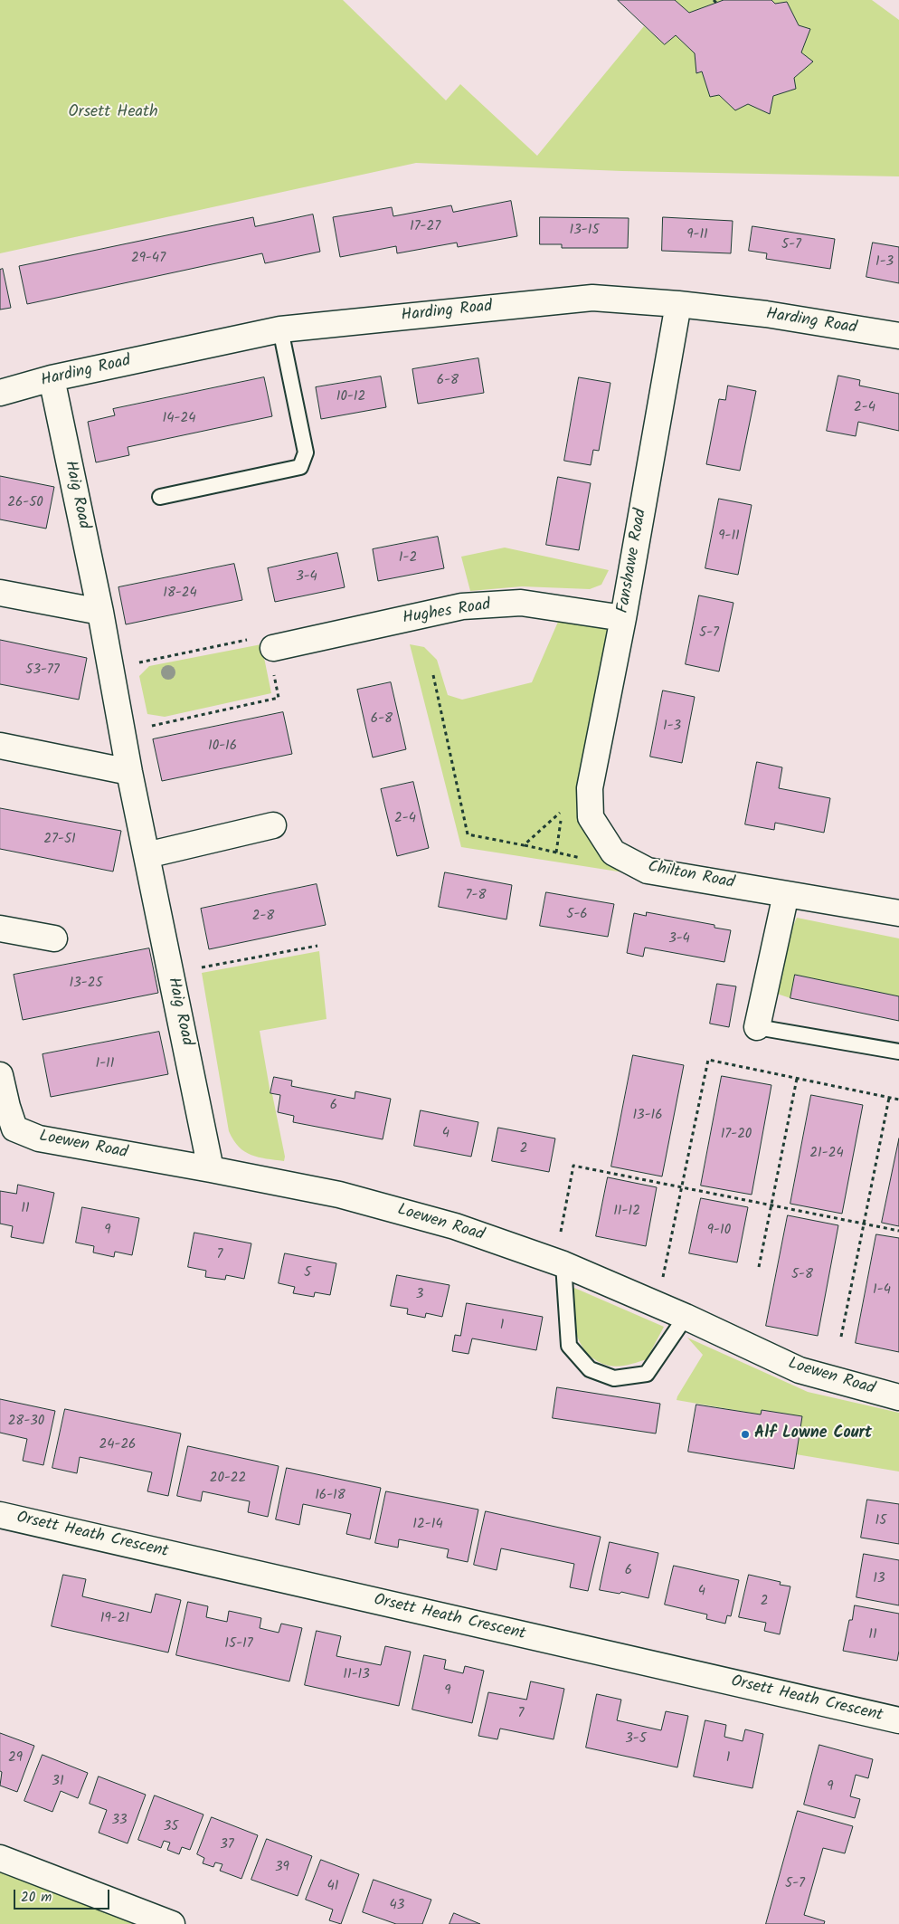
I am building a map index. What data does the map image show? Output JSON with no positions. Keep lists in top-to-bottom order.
{
  "streets": {
    "street": [
      "Harding Road",
      "Haig Road",
      "Fanshawe Road",
      "Hughes Road",
      "Chilton Road",
      "Loewen Road",
      "Orsett Heath Crescent"
    ]
  },
  "crossings": [
    ["Harding Road", "Haig Road"],
    ["Harding Road", "Fanshawe Road"],
    ["Haig Road", "Loewen Road"],
    ["Fanshawe Road", "Hughes Road"],
    ["Fanshawe Road", "Chilton Road"]
  ],
  "parks": ["Orsett Heath"],
  "places": ["Alf Lowne Court"],
  "house_numbers": [
    "17-27",
    "13-15",
    "9-11",
    "5-7",
    "29-47",
    "1-3",
    "6-8",
    "10-12",
    "2-4",
    "14-24",
    "26-50",
    "9-11",
    "1-2",
    "3-4",
    "18-24",
    "5-7",
    "53-77",
    "6-8",
    "1-3",
    "10-16",
    "2-4",
    "27-51",
    "7-8",
    "5-6",
    "2-8",
    "3-4",
    "13-25",
    "1-11",
    "6",
    "13-16",
    "4",
    "17-20",
    "2",
    "21-24",
    "11",
    "11-12",
    "9",
    "9-10",
    "7",
    "5",
    "5-8",
    "1-4",
    "3",
    "1",
    "28-30",
    "24-26",
    "20-22",
    "16-18",
    "15",
    "12-14",
    "6",
    "13",
    "4",
    "2",
    "19-21",
    "11",
    "15-17",
    "11-13",
    "9",
    "7",
    "3-5",
    "29",
    "1",
    "31",
    "9",
    "33",
    "35",
    "37",
    "39",
    "5-7",
    "41",
    "43"
  ],
  "scale_bar": "20 m"
}
